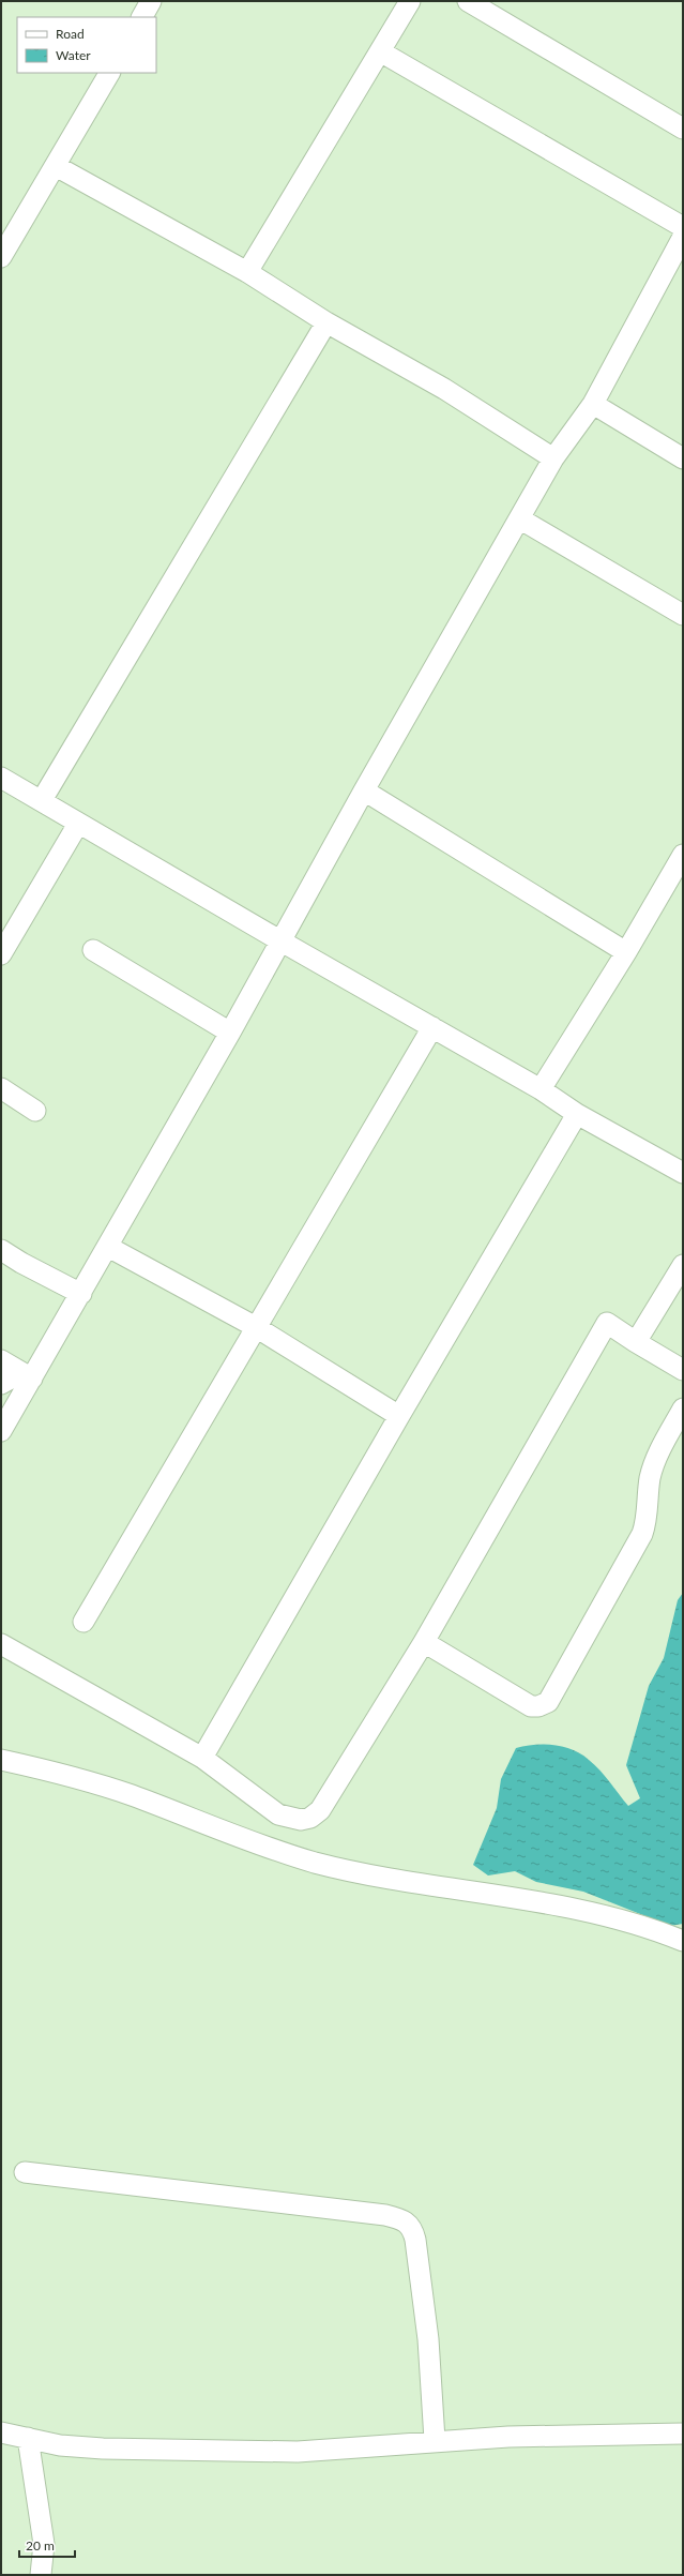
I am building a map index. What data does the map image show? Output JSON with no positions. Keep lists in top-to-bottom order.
{
  "legend": ["Road", "Water"],
  "scale_bar": "20 m"
}
